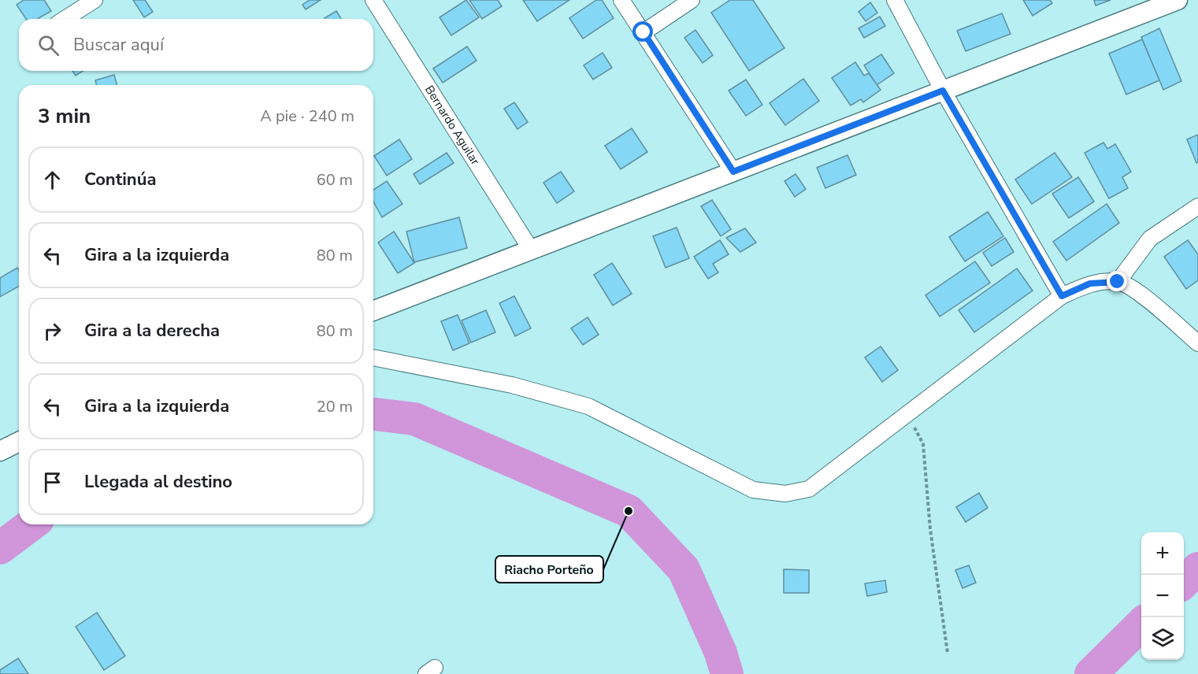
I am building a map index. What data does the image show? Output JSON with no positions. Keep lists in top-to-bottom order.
{
  "streets": {
    "street": ["Bernardo Aguilar"]
  },
  "places": ["Riacho Porteño"],
  "page": {
    "search": "Buscar aquí",
    "heading": ["3 min", "A pie · 240 m"],
    "list": [
      ["Continúa", "60 m"],
      ["Gira a la izquierda", "80 m"],
      ["Gira a la derecha", "80 m"],
      ["Gira a la izquierda", "20 m"],
      "Llegada al destino"
    ],
    "map_buttons": ["+", "−"]
  }
}
